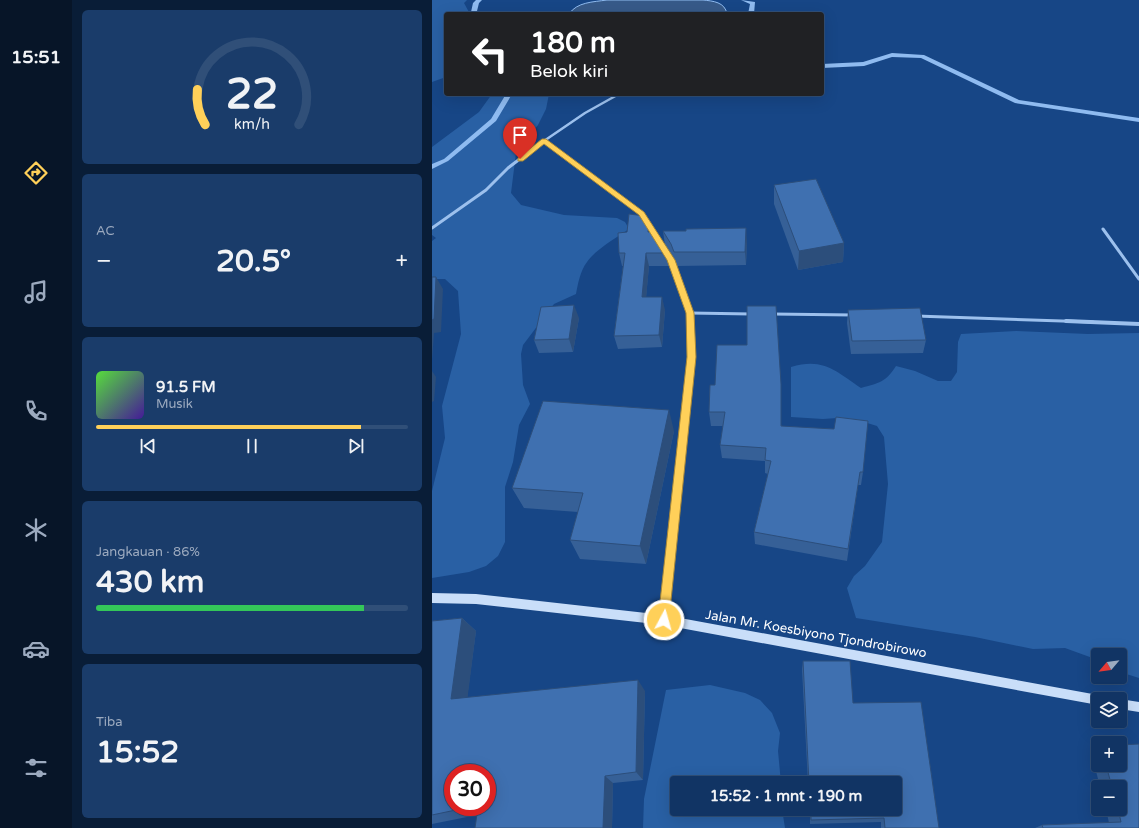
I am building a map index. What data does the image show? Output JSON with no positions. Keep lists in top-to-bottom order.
{
  "streets": {
    "main road": ["Jalan Mr. Koesbiyono Tjondrobirowo"]
  },
  "north": "bottom left",
  "page": {
    "tabs": "15:51",
    "turn": ["180 m", "Belok kiri"],
    "tile": [
      "AC",
      ["Jangkauan · 86%", "430 km"],
      ["Tiba", "15:52"]
    ],
    "heat": ["−", "20.5°", "+"],
    "song": ["91.5 FM", "Musik"],
    "map_buttons": ["+", "−"],
    "limit": "30",
    "trip": "15:52 · 1 mnt · 190 m",
    "gauge": ["22", "km/h"]
  }
}
